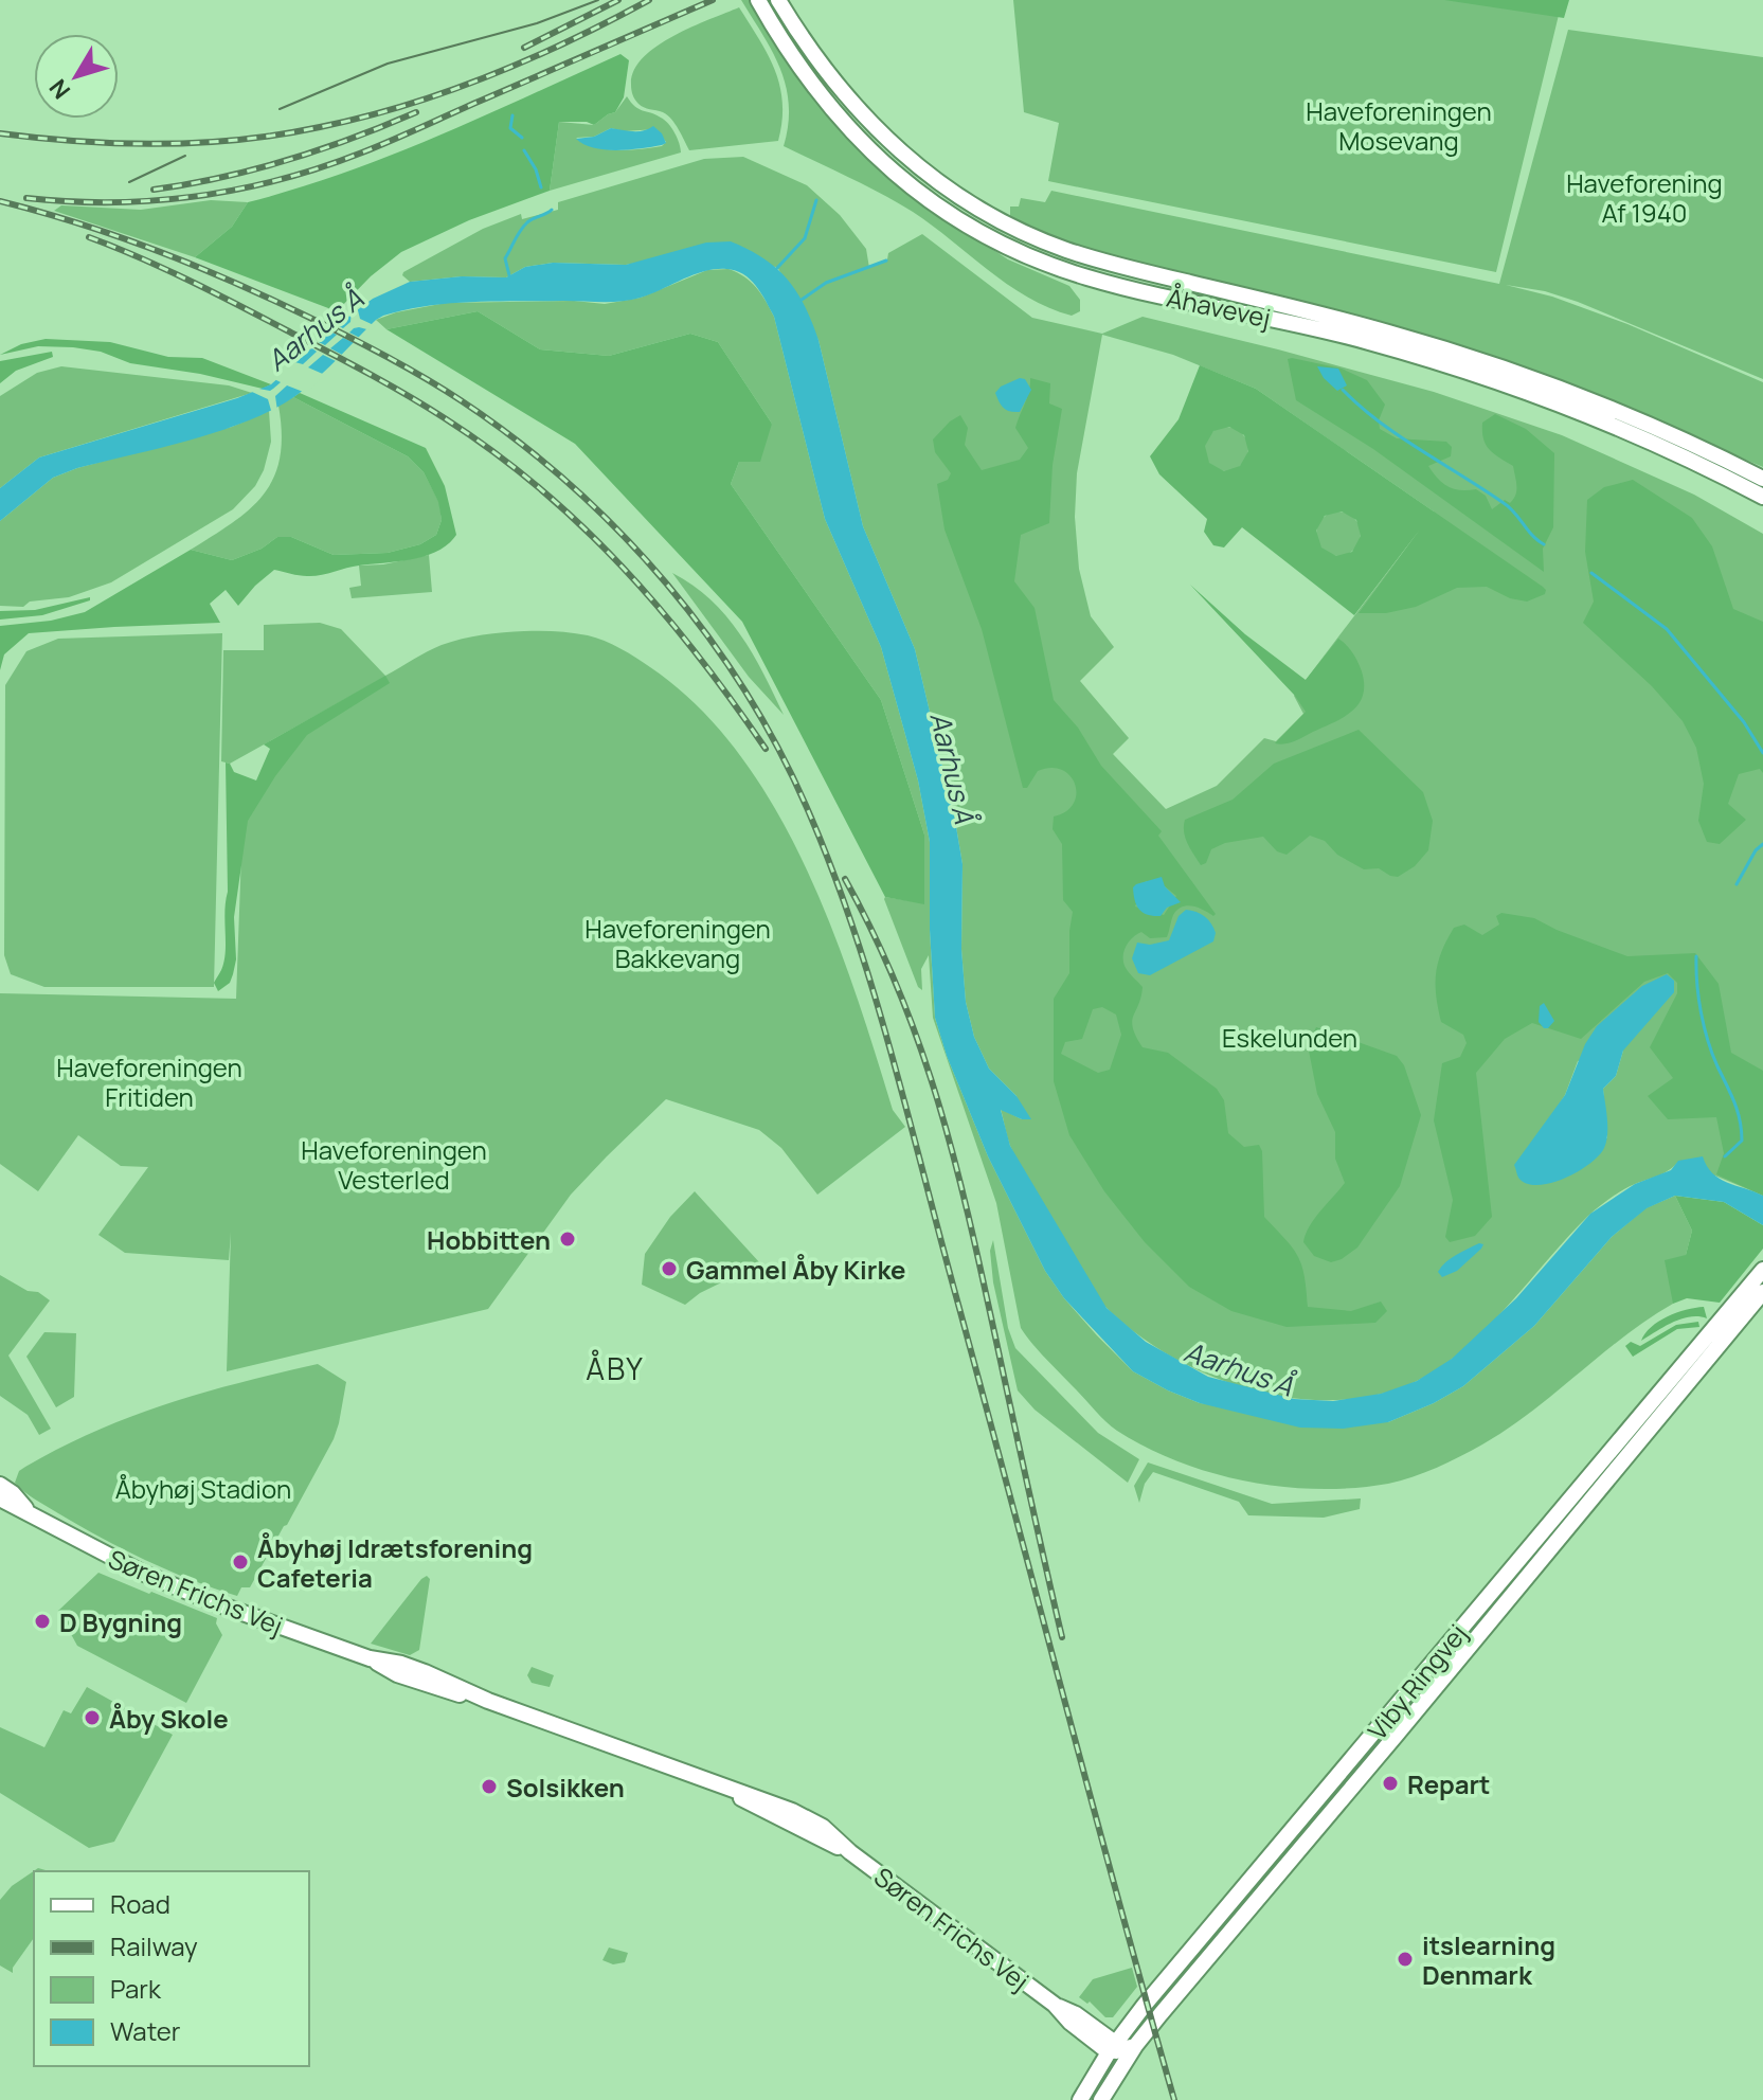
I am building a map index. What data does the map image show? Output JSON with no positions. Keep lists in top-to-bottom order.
{
  "streets": {
    "main road": ["Åhavevej", "Søren Frichs Vej", "Viby Ringvej"]
  },
  "crossings": [
    ["Søren Frichs Vej", "Viby Ringvej"]
  ],
  "districts": ["ÅBY"],
  "water": ["Aarhus Å"],
  "parks": [
    "Haveforeningen Mosevang",
    "Haveforening Af 1940",
    "Haveforeningen Bakkevang",
    "Eskelunden",
    "Haveforeningen Fritiden",
    "Haveforeningen Vesterled",
    "Åbyhøj Stadion"
  ],
  "places": [
    "Hobbitten",
    "Gammel Åby Kirke",
    "Åbyhøj Idrætsforening Cafeteria",
    "D Bygning",
    "Åby Skole",
    "Repart",
    "Solsikken",
    "itslearning Denmark"
  ],
  "legend": [
    "Road",
    "Railway",
    "Park",
    "Water"
  ],
  "north": "bottom left"
}
